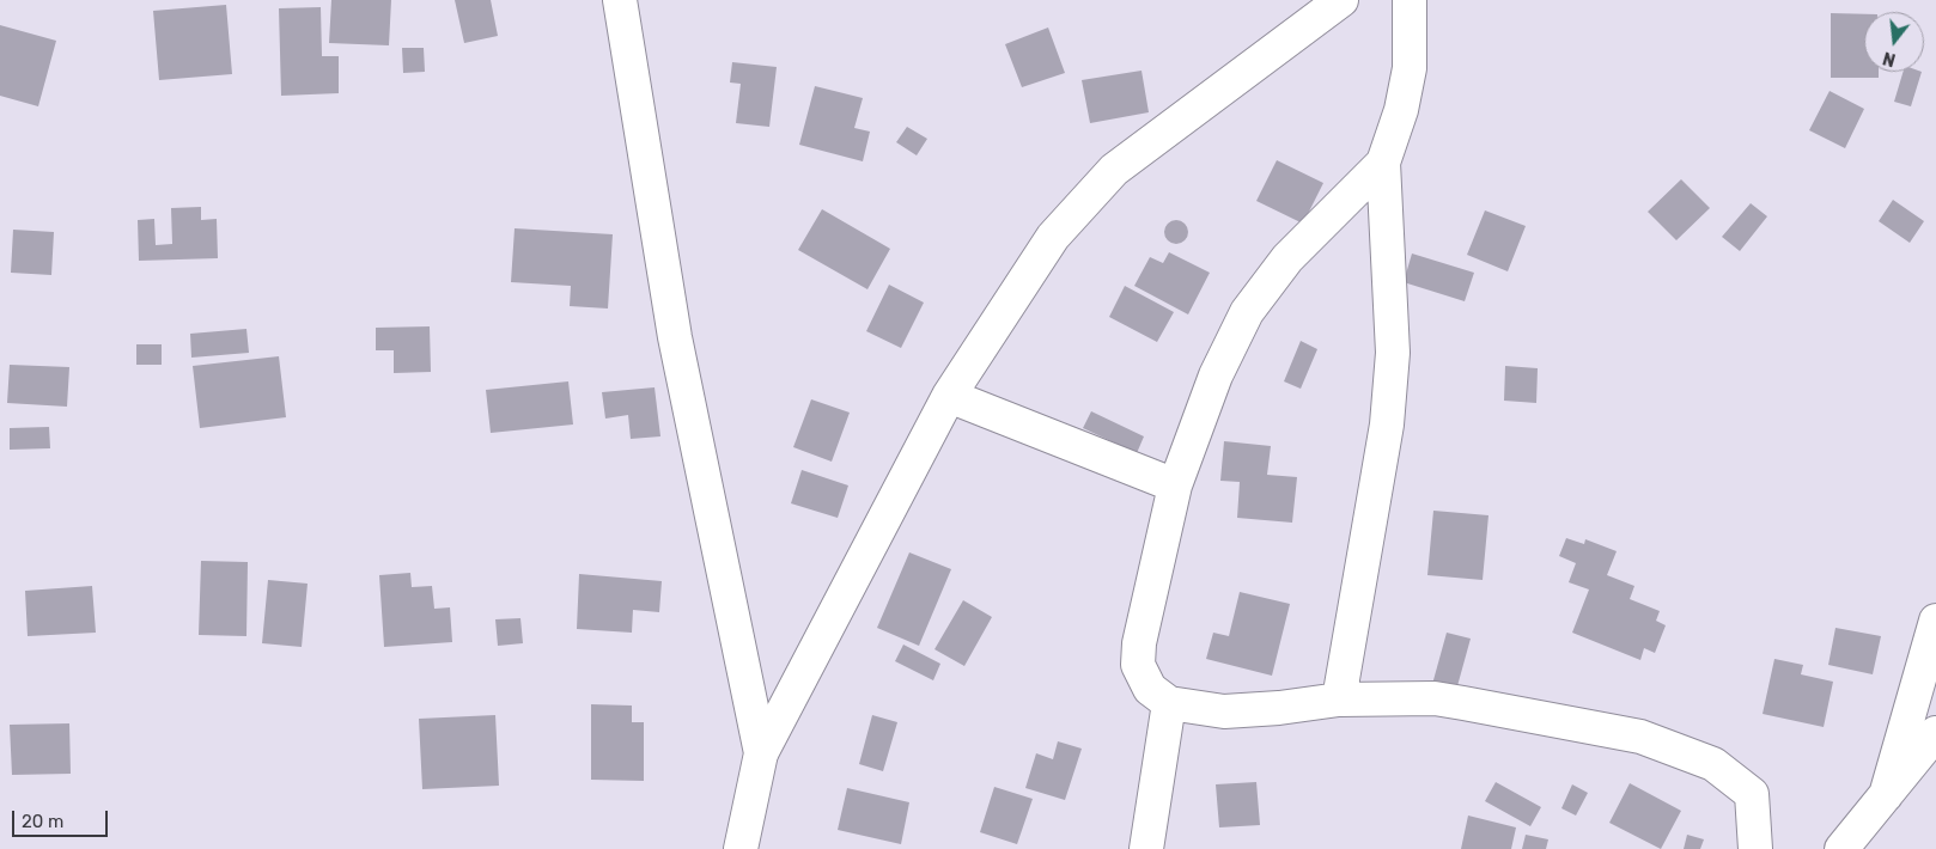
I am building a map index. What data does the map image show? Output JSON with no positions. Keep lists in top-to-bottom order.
{
  "scale_bar": "20 m",
  "north": "bottom"
}
